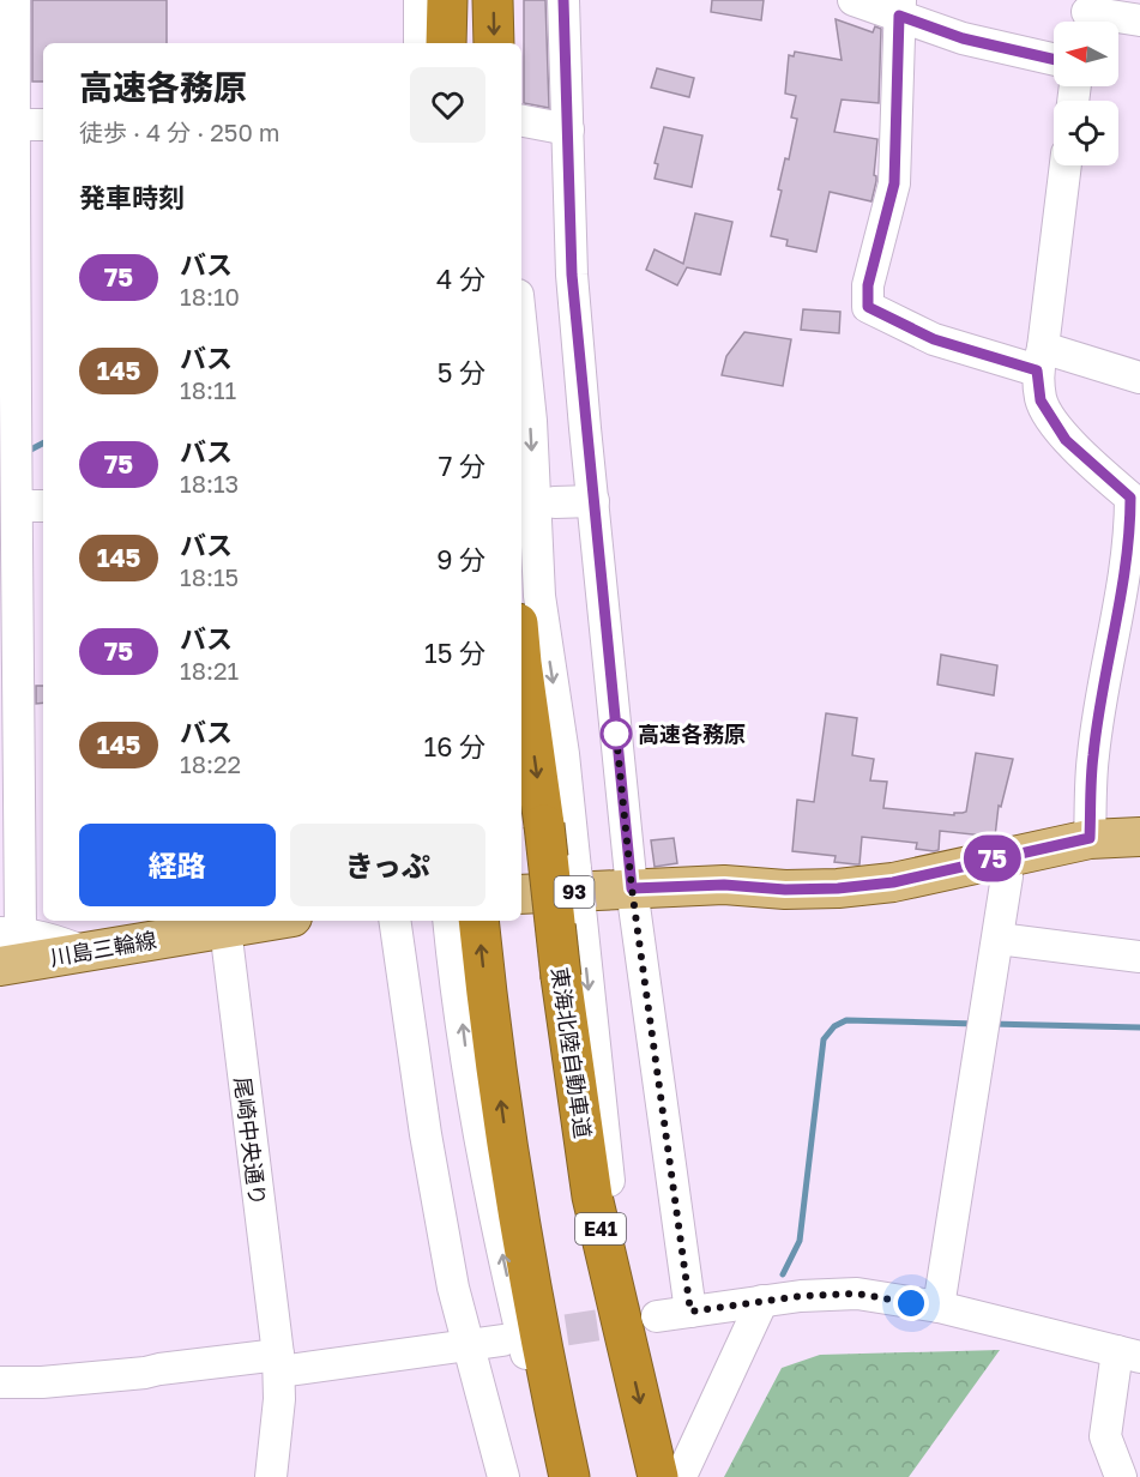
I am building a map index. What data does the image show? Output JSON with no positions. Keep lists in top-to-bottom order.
{
  "streets": {
    "highway": ["東海北陸自動車道", "E41"],
    "main road": ["93", "川島三輪線"],
    "street": ["尾崎中央通り"]
  },
  "crossings": [
    ["川島三輪線", "尾崎中央通り"]
  ],
  "places": ["高速各務原"],
  "lines": ["bus line 75"],
  "north": "left",
  "page": {
    "on_map": "75",
    "heading": [
      ["高速各務原", "徒歩 · 4 分 · 250 m"],
      "発車時刻"
    ],
    "list": [
      {
        "mark": "75",
        "name": "バス",
        "note": "18:10",
        "value": "4 分"
      },
      {
        "mark": "145",
        "name": "バス",
        "note": "18:11",
        "value": "5 分"
      },
      {
        "mark": "75",
        "name": "バス",
        "note": "18:13",
        "value": "7 分"
      },
      {
        "mark": "145",
        "name": "バス",
        "note": "18:15",
        "value": "9 分"
      },
      {
        "mark": "75",
        "name": "バス",
        "note": "18:21",
        "value": "15 分"
      },
      {
        "mark": "145",
        "name": "バス",
        "note": "18:22",
        "value": "16 分"
      }
    ],
    "buttons": ["経路", "きっぷ"]
  }
}
